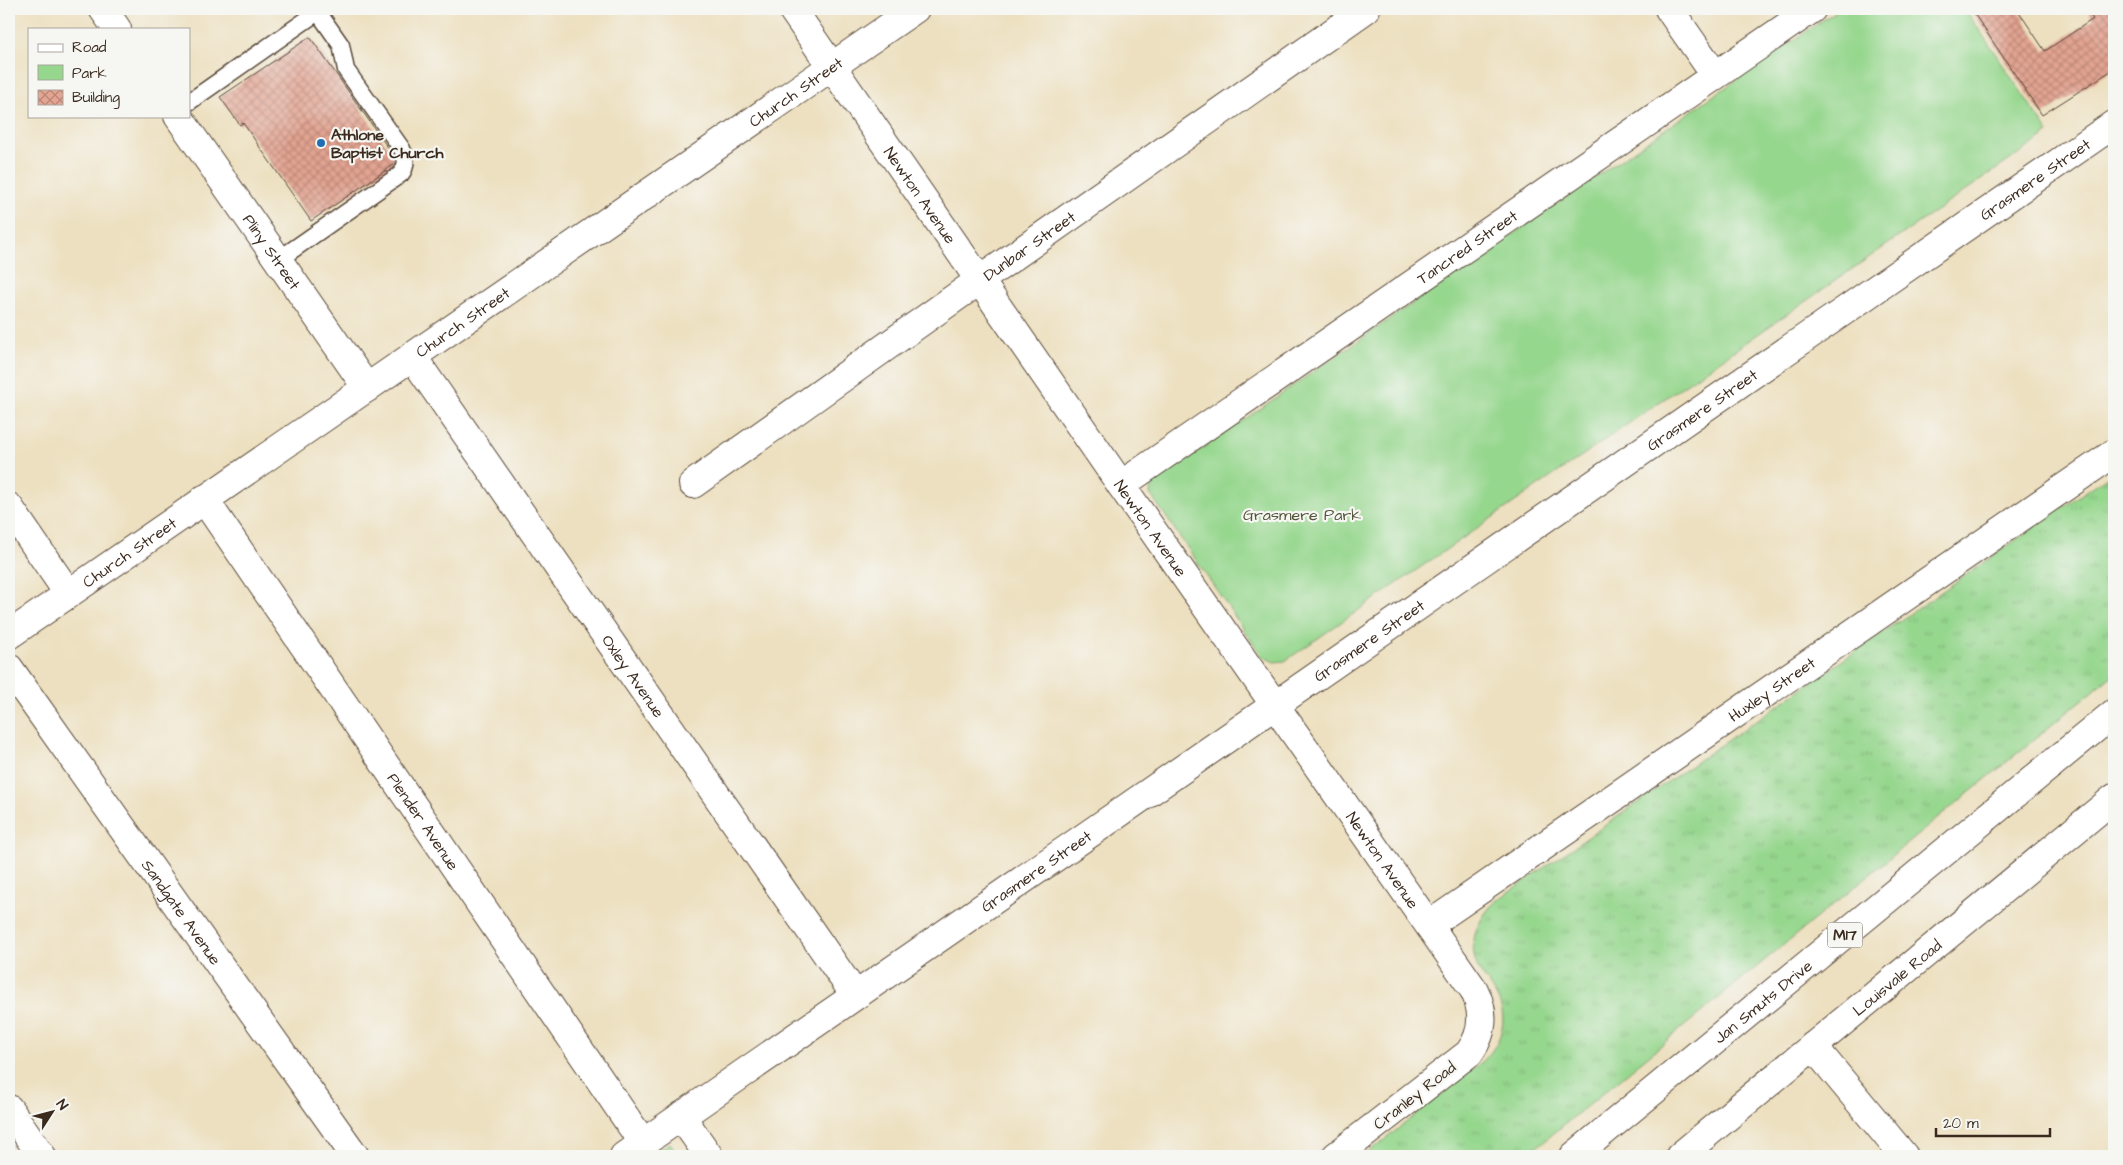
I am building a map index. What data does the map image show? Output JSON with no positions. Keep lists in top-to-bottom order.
{
  "streets": {
    "street": [
      "Church Street",
      "Grasmere Street",
      "Newton Avenue",
      "Dunbar Street",
      "Tancred Street",
      "Pliny Street",
      "Oxley Avenue",
      "Huxley Street",
      "Plender Avenue",
      "Sandgate Avenue",
      "M17",
      "Louisvale Road",
      "Jan Smuts Drive",
      "Cranley Road"
    ]
  },
  "crossings": [
    ["Church Street", "Newton Avenue"],
    ["Church Street", "Pliny Street"],
    ["Church Street", "Oxley Avenue"],
    ["Church Street", "Plender Avenue"],
    ["Grasmere Street", "Newton Avenue"],
    ["Grasmere Street", "Oxley Avenue"],
    ["Grasmere Street", "Plender Avenue"],
    ["Newton Avenue", "Dunbar Street"],
    ["Newton Avenue", "Tancred Street"],
    ["Newton Avenue", "Huxley Street"],
    ["Newton Avenue", "Cranley Road"]
  ],
  "parks": ["Grasmere Park"],
  "places": ["Athlone Baptist Church"],
  "legend": ["Road", "Park", "Building"],
  "scale_bar": "20 m",
  "north": "top right"
}
